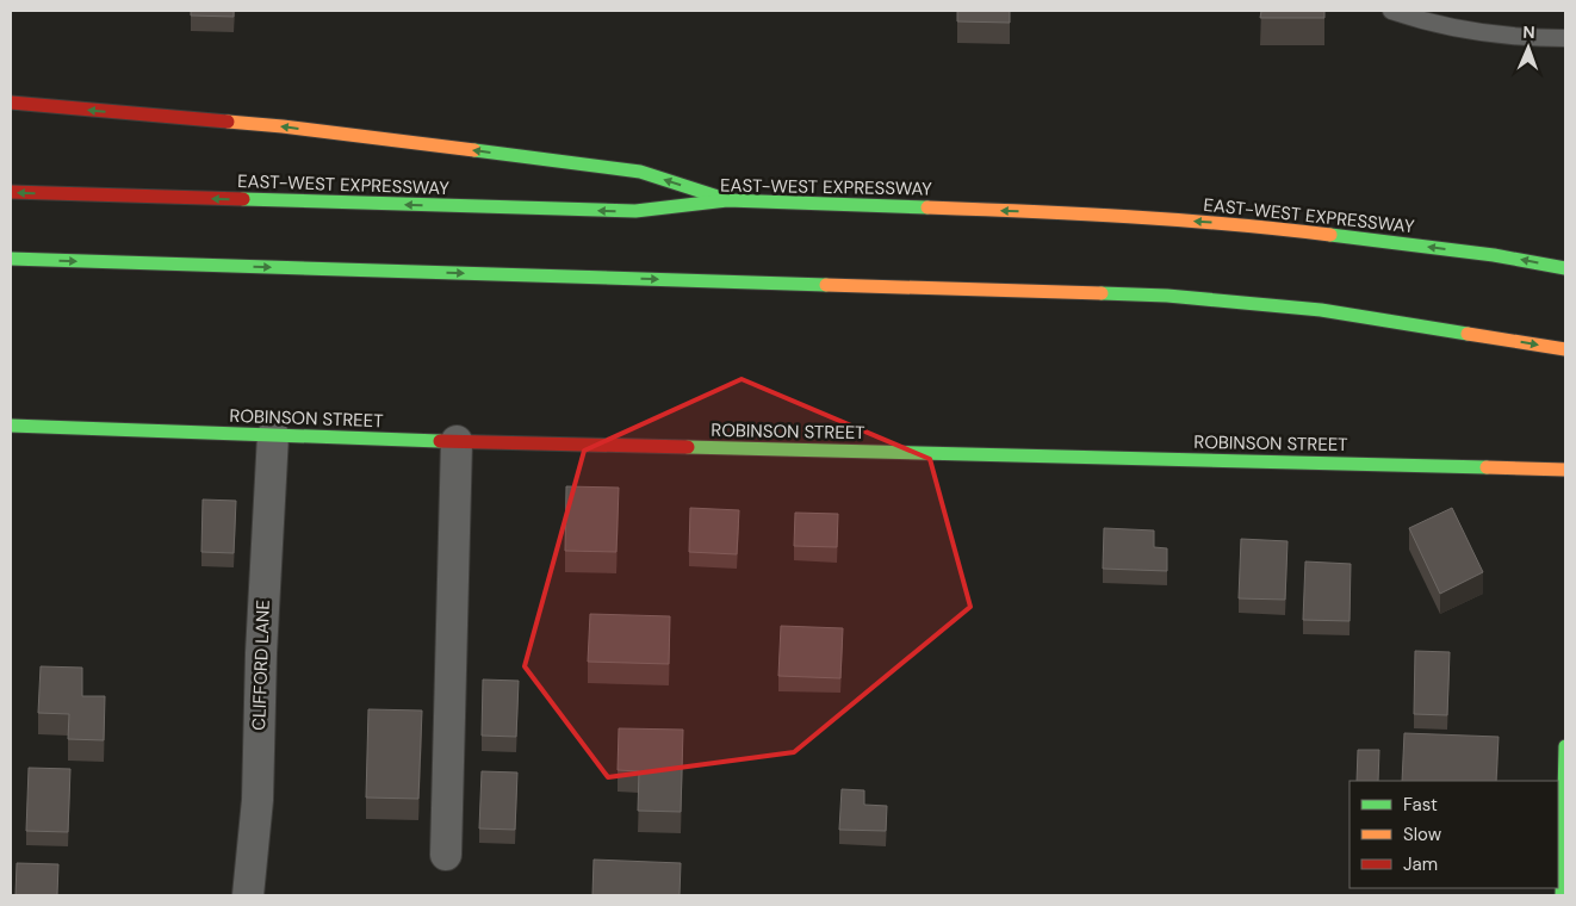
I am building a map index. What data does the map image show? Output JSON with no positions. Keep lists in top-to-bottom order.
{
  "streets": {
    "main road": ["EAST-WEST EXPRESSWAY", "ROBINSON STREET"],
    "street": ["CLIFFORD LANE"]
  },
  "crossings": [
    ["ROBINSON STREET", "CLIFFORD LANE"]
  ],
  "legend": ["Fast", "Slow", "Jam"],
  "north": "top"
}
